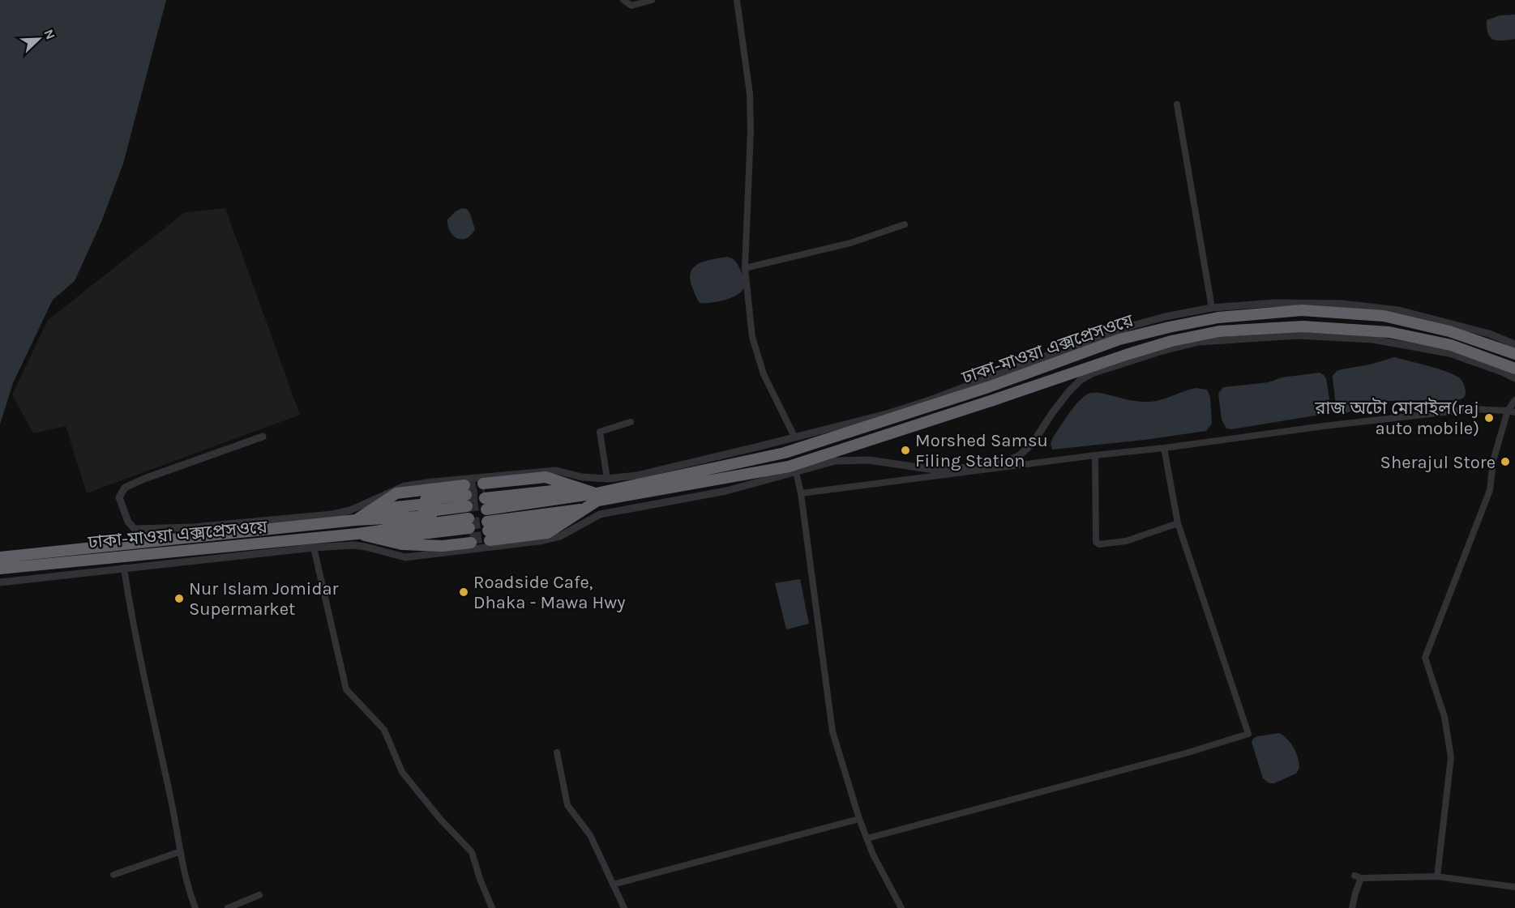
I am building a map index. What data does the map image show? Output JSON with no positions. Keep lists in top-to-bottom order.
{
  "streets": {
    "highway": ["ঢাকা-মাওয়া এক্সপ্রেসওয়ে"]
  },
  "places": [
    "রাজ অটো মোবাইল(raj auto mobile)",
    "Morshed Samsu Filing Station",
    "Sherajul Store",
    "Roadside Cafe, Dhaka - Mawa Hwy",
    "Nur Islam Jomidar Supermarket"
  ],
  "north": "top right"
}
